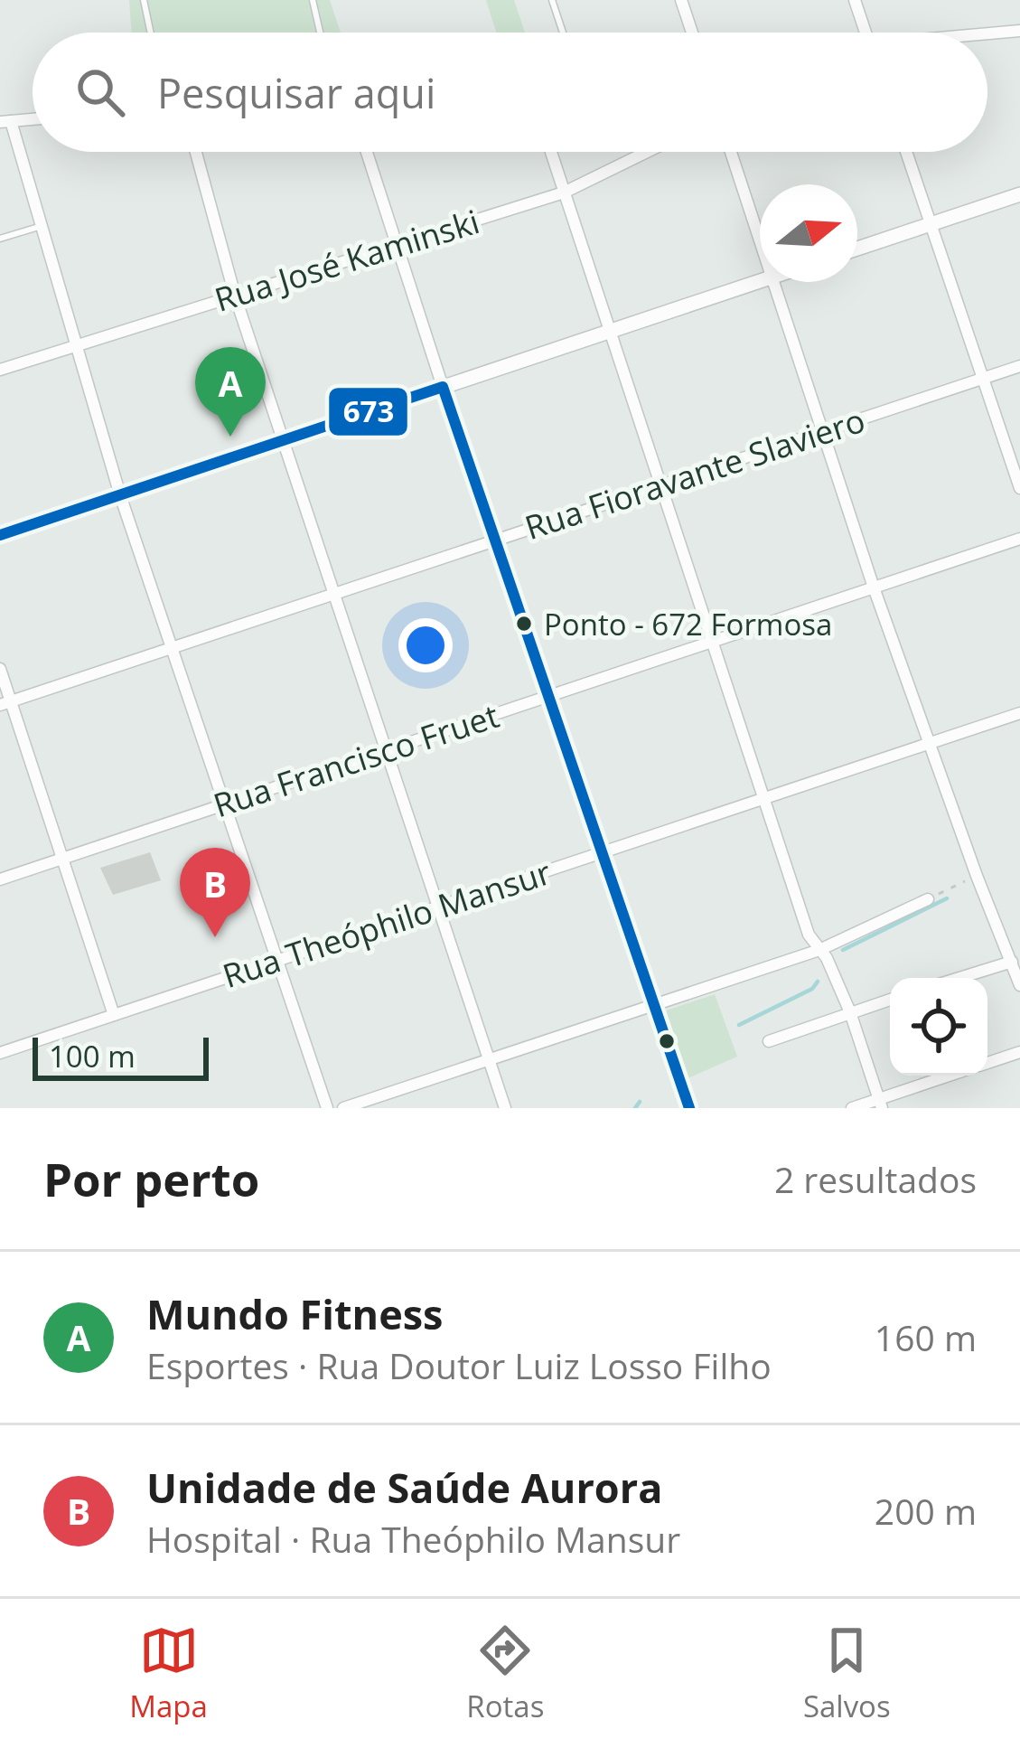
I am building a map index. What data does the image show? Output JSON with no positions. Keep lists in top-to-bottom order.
{
  "streets": {
    "street": [
      "Rua José Kaminski",
      "Rua Fioravante Slaviero",
      "Rua Francisco Fruet",
      "Rua Theóphilo Mansur"
    ]
  },
  "places": ["Ponto - 672 Formosa"],
  "lines": ["transit line 673"],
  "scale_bar": "100 m",
  "north": "right",
  "page": {
    "search": "Pesquisar aqui",
    "pins": ["A", "B"],
    "scale": "100 m",
    "heading": ["Por perto", "2 resultados"],
    "list": [
      {
        "mark": "A",
        "name": "Mundo Fitness",
        "note": "Esportes · Rua Doutor Luiz Losso Filho",
        "value": "160 m"
      },
      {
        "mark": "B",
        "name": "Unidade de Saúde Aurora",
        "note": "Hospital · Rua Theóphilo Mansur",
        "value": "200 m"
      }
    ],
    "nav": ["Mapa", "Rotas", "Salvos"]
  }
}
